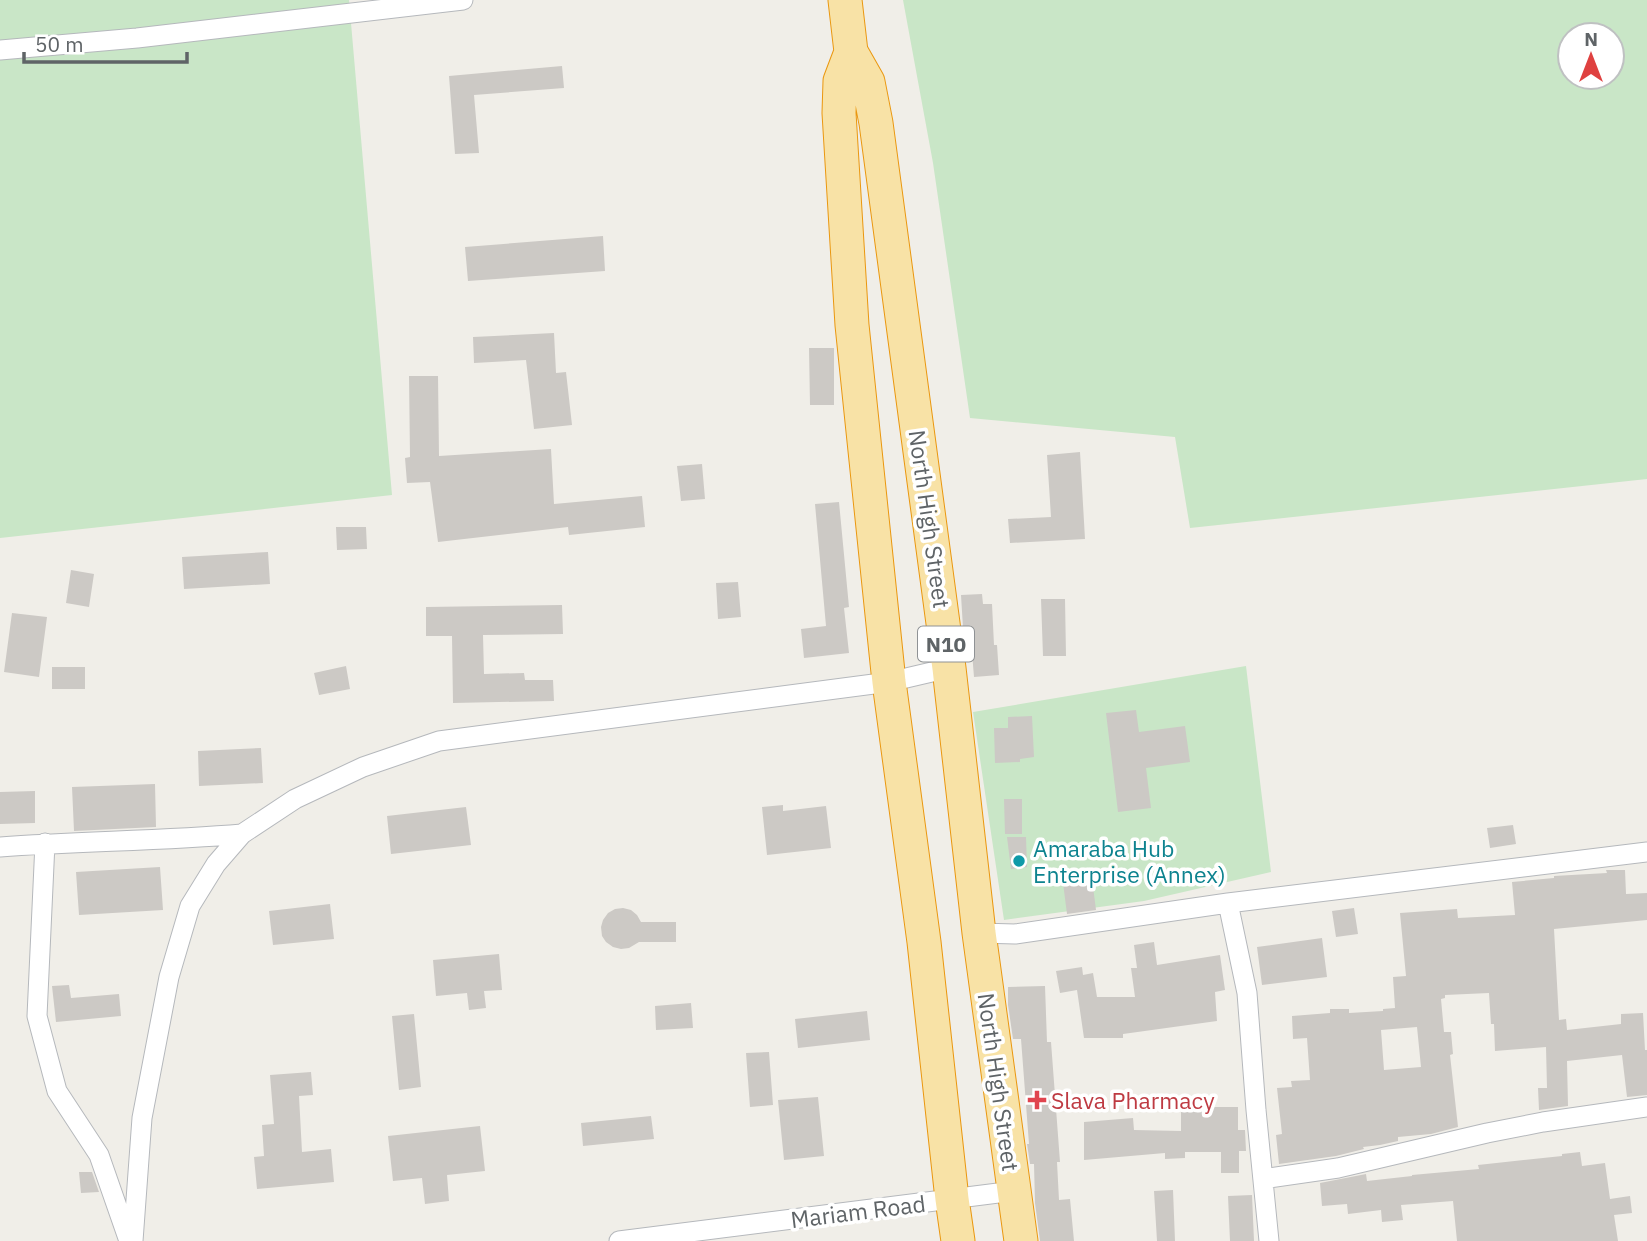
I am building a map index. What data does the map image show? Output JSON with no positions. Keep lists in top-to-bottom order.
{
  "streets": {
    "highway": ["North High Street", "N10"],
    "street": ["Mariam Road"]
  },
  "crossings": [
    ["North High Street", "Mariam Road"]
  ],
  "places": {
    "other": ["Amaraba Hub Enterprise (Annex)"],
    "health": ["Slava Pharmacy"]
  },
  "scale_bar": "50 m",
  "north": "top"
}
